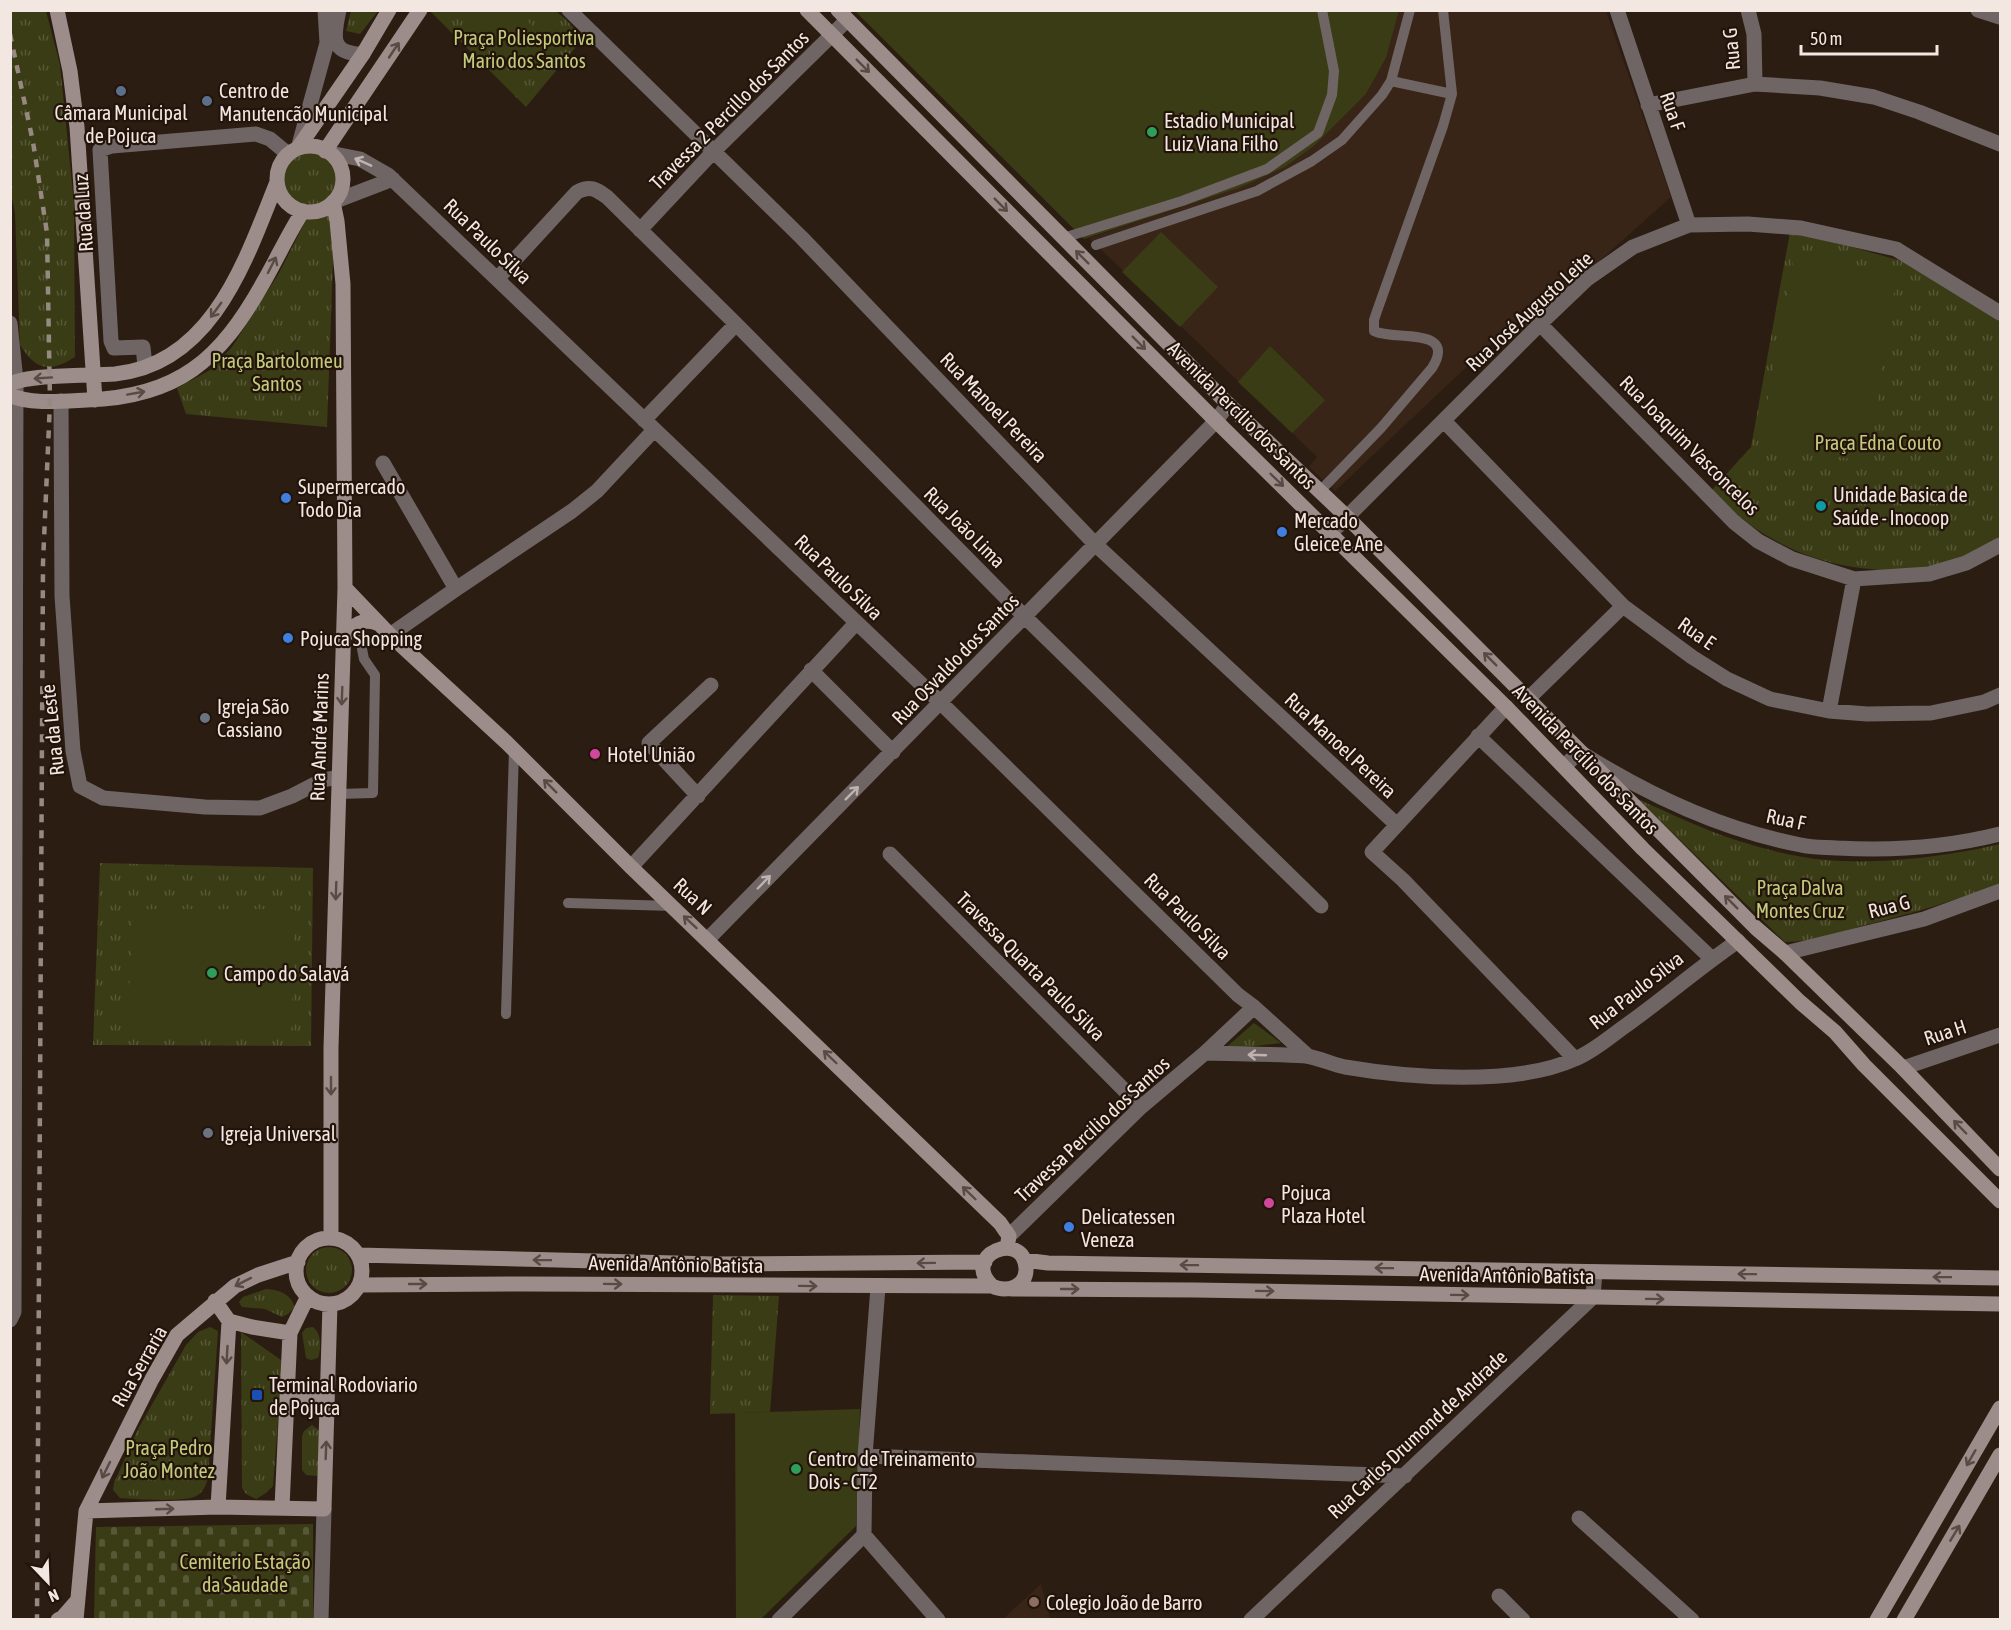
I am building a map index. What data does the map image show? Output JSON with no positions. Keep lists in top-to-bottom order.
{
  "streets": {
    "street": [
      "Rua G",
      "Travessa 2 Percillo dos Santos",
      "Rua F",
      "Rua da Luz",
      "Rua Paulo Silva",
      "Rua José Augusto Leite",
      "Rua Manoel Pereira",
      "Avenida Percílio dos Santos",
      "Rua Joaquim Vasconcelos",
      "Rua João Lima",
      "Rua E",
      "Rua Osvaldo dos Santos",
      "Rua da Leste",
      "Rua André Marins",
      "Rua N",
      "Travessa Quarta Paulo Silva",
      "Rua H",
      "Travessa Percilio dos Santos",
      "Avenida Antônio Batista",
      "Rua Serraria",
      "Rua Carlos Drumond de Andrade"
    ]
  },
  "crossings": [
    ["Rua G", "Avenida Percílio dos Santos"],
    ["Travessa 2 Percillo dos Santos", "Rua Manoel Pereira"],
    ["Travessa 2 Percillo dos Santos", "Avenida Percílio dos Santos"],
    ["Travessa 2 Percillo dos Santos", "Rua João Lima"],
    ["Rua F", "Rua José Augusto Leite"],
    ["Rua F", "Avenida Percílio dos Santos"],
    ["Rua da Luz", "Rua Paulo Silva"],
    ["Rua da Luz", "Rua André Marins"],
    ["Rua Paulo Silva", "Rua Manoel Pereira"],
    ["Rua Paulo Silva", "Avenida Percílio dos Santos"],
    ["Rua Paulo Silva", "Rua João Lima"],
    ["Rua Paulo Silva", "Rua Osvaldo dos Santos"],
    ["Rua Paulo Silva", "Rua André Marins"],
    ["Rua Paulo Silva", "Travessa Percilio dos Santos"],
    ["Rua José Augusto Leite", "Avenida Percílio dos Santos"],
    ["Rua José Augusto Leite", "Rua Joaquim Vasconcelos"],
    ["Rua José Augusto Leite", "Rua E"],
    ["Rua Manoel Pereira", "Avenida Percílio dos Santos"],
    ["Rua Manoel Pereira", "Rua Osvaldo dos Santos"],
    ["Avenida Percílio dos Santos", "Rua Osvaldo dos Santos"],
    ["Avenida Percílio dos Santos", "Rua H"],
    ["Rua João Lima", "Rua Osvaldo dos Santos"],
    ["Rua Osvaldo dos Santos", "Rua N"],
    ["Rua da Leste", "Rua André Marins"],
    ["Rua André Marins", "Rua N"],
    ["Rua André Marins", "Avenida Antônio Batista"],
    ["Rua André Marins", "Rua Serraria"],
    ["Rua N", "Travessa Percilio dos Santos"],
    ["Rua N", "Avenida Antônio Batista"],
    ["Travessa Quarta Paulo Silva", "Travessa Percilio dos Santos"],
    ["Travessa Percilio dos Santos", "Avenida Antônio Batista"],
    ["Avenida Antônio Batista", "Rua Serraria"],
    ["Avenida Antônio Batista", "Rua Carlos Drumond de Andrade"]
  ],
  "one_way": ["Rua André Marins", "Rua N", "Rua Serraria"],
  "parks": [
    "Praça Poliesportiva Mario dos Santos",
    "Praça Bartolomeu Santos",
    "Praça Edna Couto",
    "Praça Dalva Montes Cruz",
    "Praça Pedro João Montez",
    "Cemiterio Estação da Saudade"
  ],
  "places": {
    "other": [
      "Câmara Municipal de Pojuca",
      "Centro de Manutencão Municipal",
      "Estadio Municipal Luiz Viana Filho",
      "Supermercado Todo Dia",
      "Unidade Basica de Saúde - Inocoop",
      "Mercado Gleice e Ane",
      "Pojuca Shopping",
      "Igreja São Cassiano",
      "Hotel União",
      "Campo do Salavá",
      "Igreja Universal",
      "Pojuca Plaza Hotel",
      "Delicatessen Veneza",
      "Centro de Treinamento Dois - CT2",
      "Colegio João de Barro"
    ],
    "transit": ["Terminal Rodoviario de Pojuca"]
  },
  "scale_bar": "50 m",
  "north": "bottom right"
}
